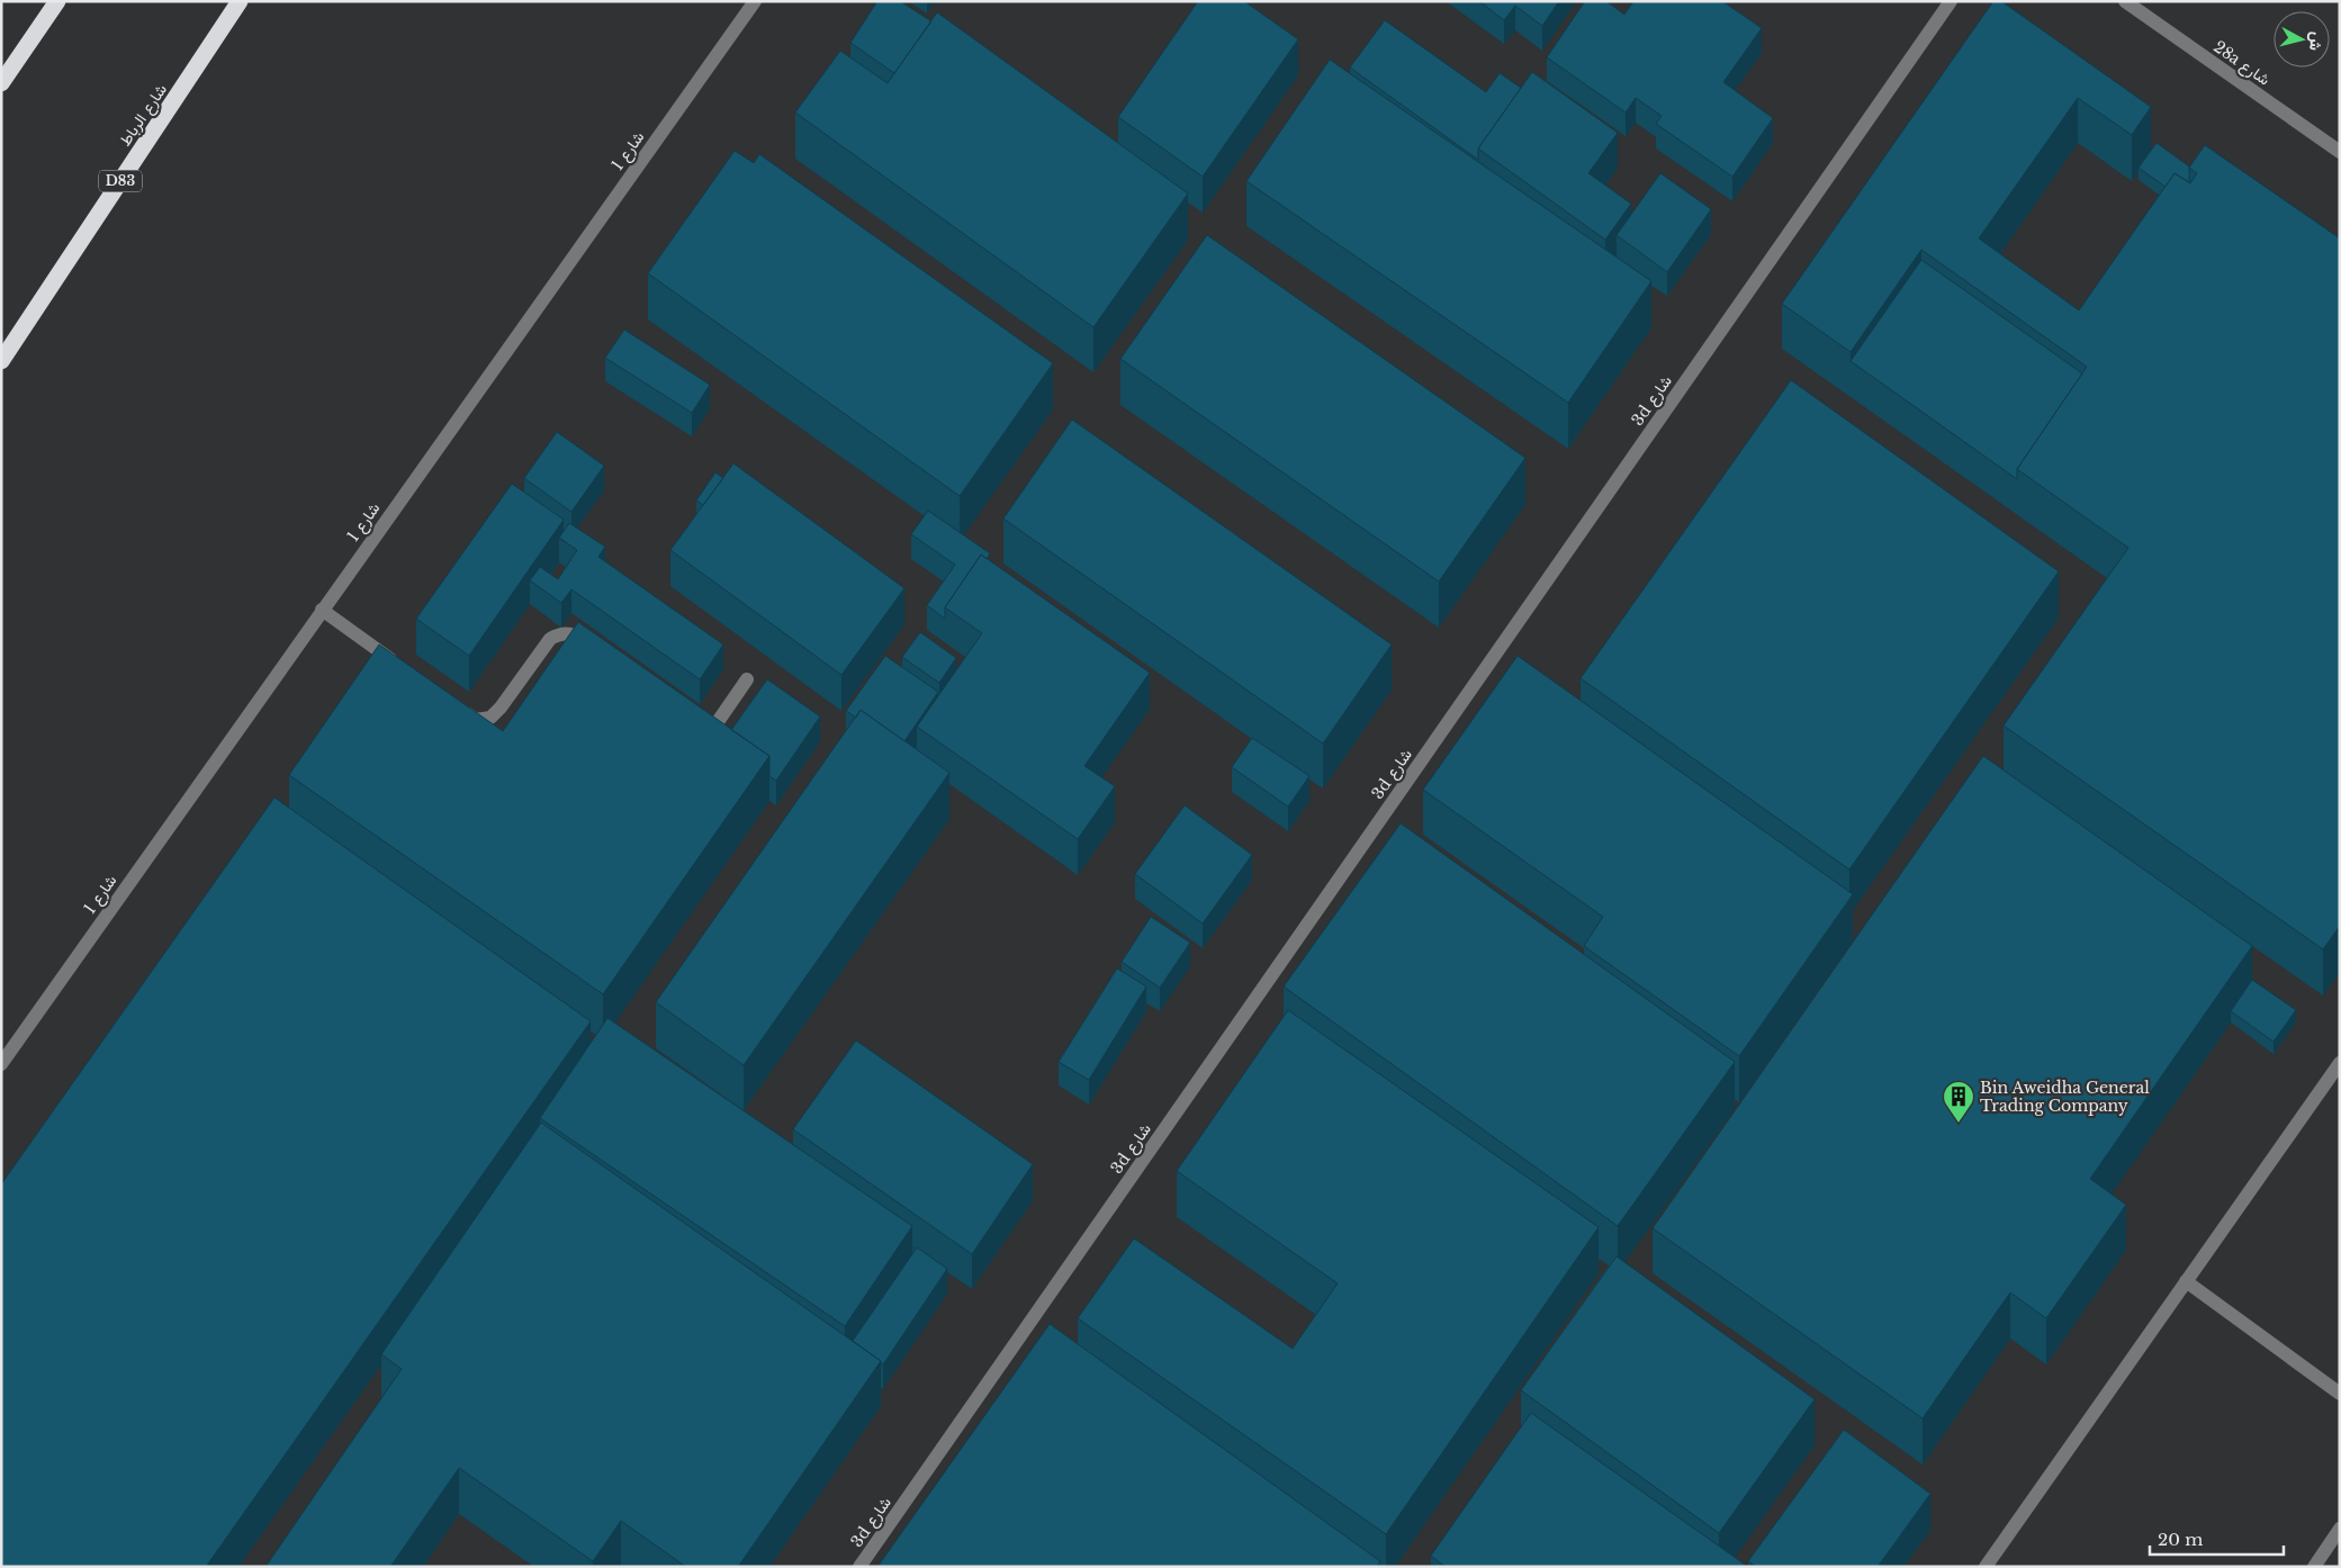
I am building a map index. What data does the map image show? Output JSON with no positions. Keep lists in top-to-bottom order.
{
  "streets": {
    "highway": ["شارع الرباط", "D83"],
    "street": ["28a شارع", "شارع 1", "3d شارع"]
  },
  "places": {
    "building": ["Bin Aweidha General Trading Company"]
  },
  "scale_bar": "20 m",
  "north": "right"
}
